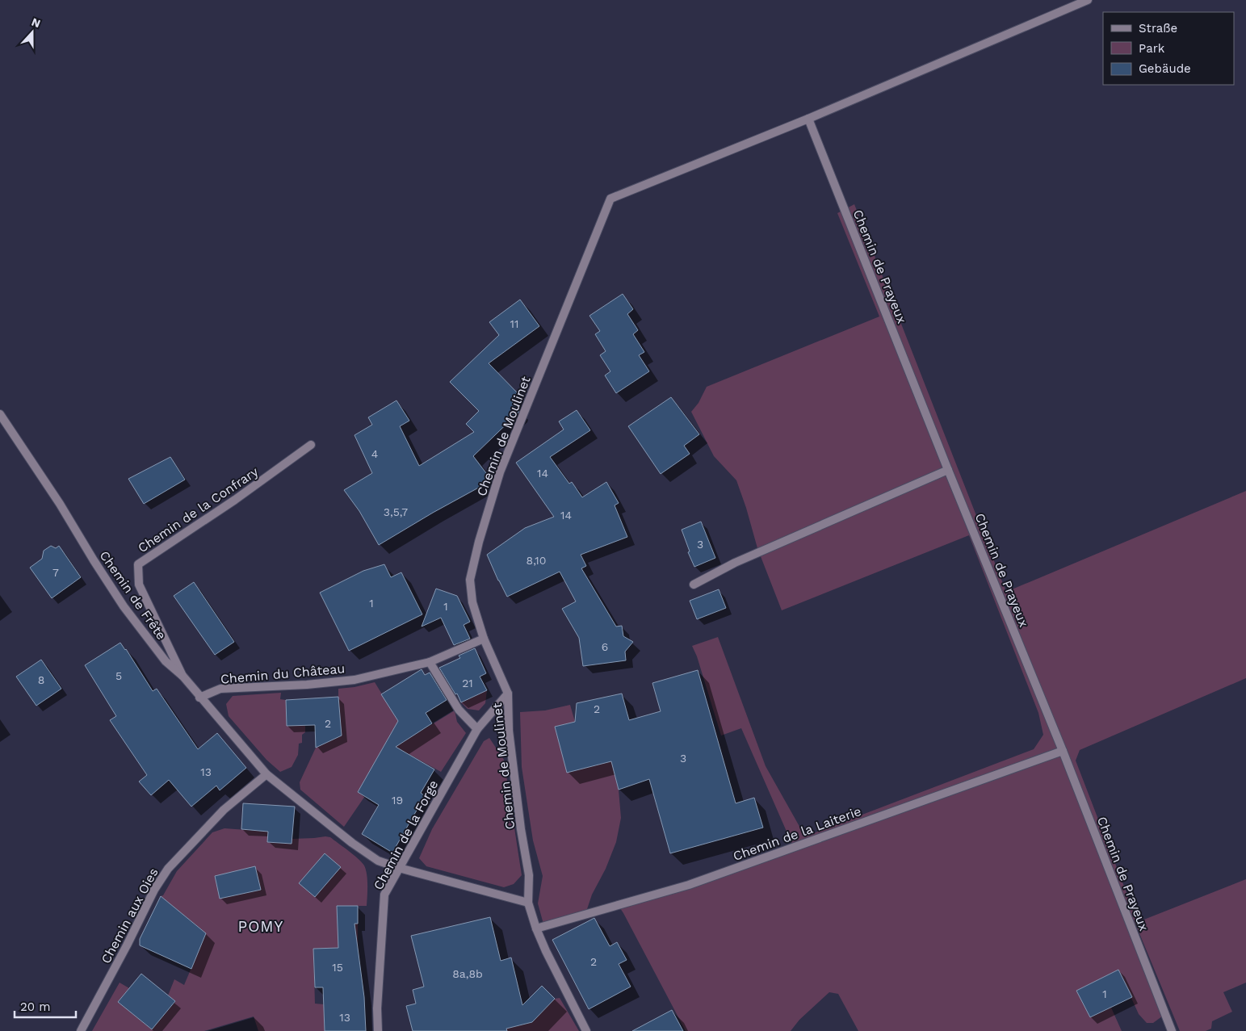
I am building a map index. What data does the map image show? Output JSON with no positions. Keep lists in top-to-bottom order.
{
  "streets": {
    "street": [
      "Chemin de Prayeux",
      "Chemin de Moulinet",
      "Chemin de la Confrary",
      "Chemin de Frête",
      "Chemin du Château",
      "Chemin de la Laiterie",
      "Chemin de la Forge",
      "Chemin aux Oies"
    ]
  },
  "crossings": [
    ["Chemin de Prayeux", "Chemin de Moulinet"],
    ["Chemin de Prayeux", "Chemin de la Laiterie"],
    ["Chemin de Moulinet", "Chemin de Frête"],
    ["Chemin de Moulinet", "Chemin du Château"],
    ["Chemin de Moulinet", "Chemin de la Laiterie"],
    ["Chemin de Moulinet", "Chemin de la Forge"],
    ["Chemin de la Confrary", "Chemin de Frête"],
    ["Chemin de Frête", "Chemin du Château"],
    ["Chemin de Frête", "Chemin de la Forge"],
    ["Chemin de Frête", "Chemin aux Oies"]
  ],
  "districts": ["POMY"],
  "house_numbers": [
    "11",
    "4",
    "14",
    "3,5,7",
    "14",
    "3",
    "8,10",
    "7",
    "1",
    "1",
    "6",
    "5",
    "8",
    "21",
    "2",
    "2",
    "3",
    "13",
    "19",
    "2",
    "15",
    "8a,8b",
    "1",
    "13"
  ],
  "legend": ["Straße", "Park", "Gebäude"],
  "scale_bar": "20 m",
  "north": "top"
}
